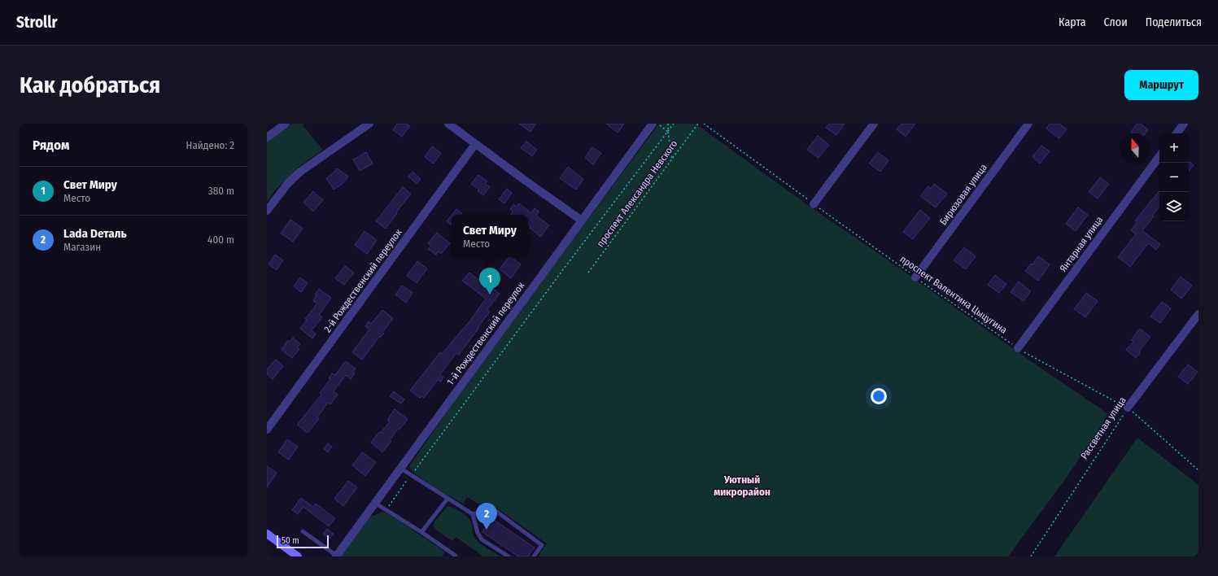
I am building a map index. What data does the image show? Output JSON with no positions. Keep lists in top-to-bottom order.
{
  "streets": {
    "street": [
      "Бирюзовая улица",
      "Янтарная улица",
      "2-й Рождественский переулок",
      "1-й Рождественский переулок",
      "Рассветная улица"
    ],
    "path": ["проспект Александра Невского", "проспект Валентина Цыцугина"]
  },
  "crossings": [
    ["Бирюзовая улица", "проспект Валентина Цыцугина"],
    ["Янтарная улица", "проспект Валентина Цыцугина"],
    ["проспект Валентина Цыцугина", "Рассветная улица"]
  ],
  "districts": ["Уютный микрорайон"],
  "scale_bar": "50 m",
  "north": "top",
  "page": {
    "header": "Strollr",
    "nav": ["Карта", "Слои", "Поделиться"],
    "buttons": "Маршрут",
    "title": "Как добраться",
    "heading": ["Рядом", "Найдено: 2"],
    "map_buttons": ["+", "−"],
    "list": [
      {
        "mark": "1",
        "name": "Свет Миру",
        "note": "Место",
        "value": "380 m"
      },
      {
        "mark": "2",
        "name": "Lada Dеталь",
        "note": "Магазин",
        "value": "400 m"
      }
    ],
    "popup": ["Свет Миру", "Место"],
    "pins": ["1", "2"],
    "scale": "50 m"
  }
}
